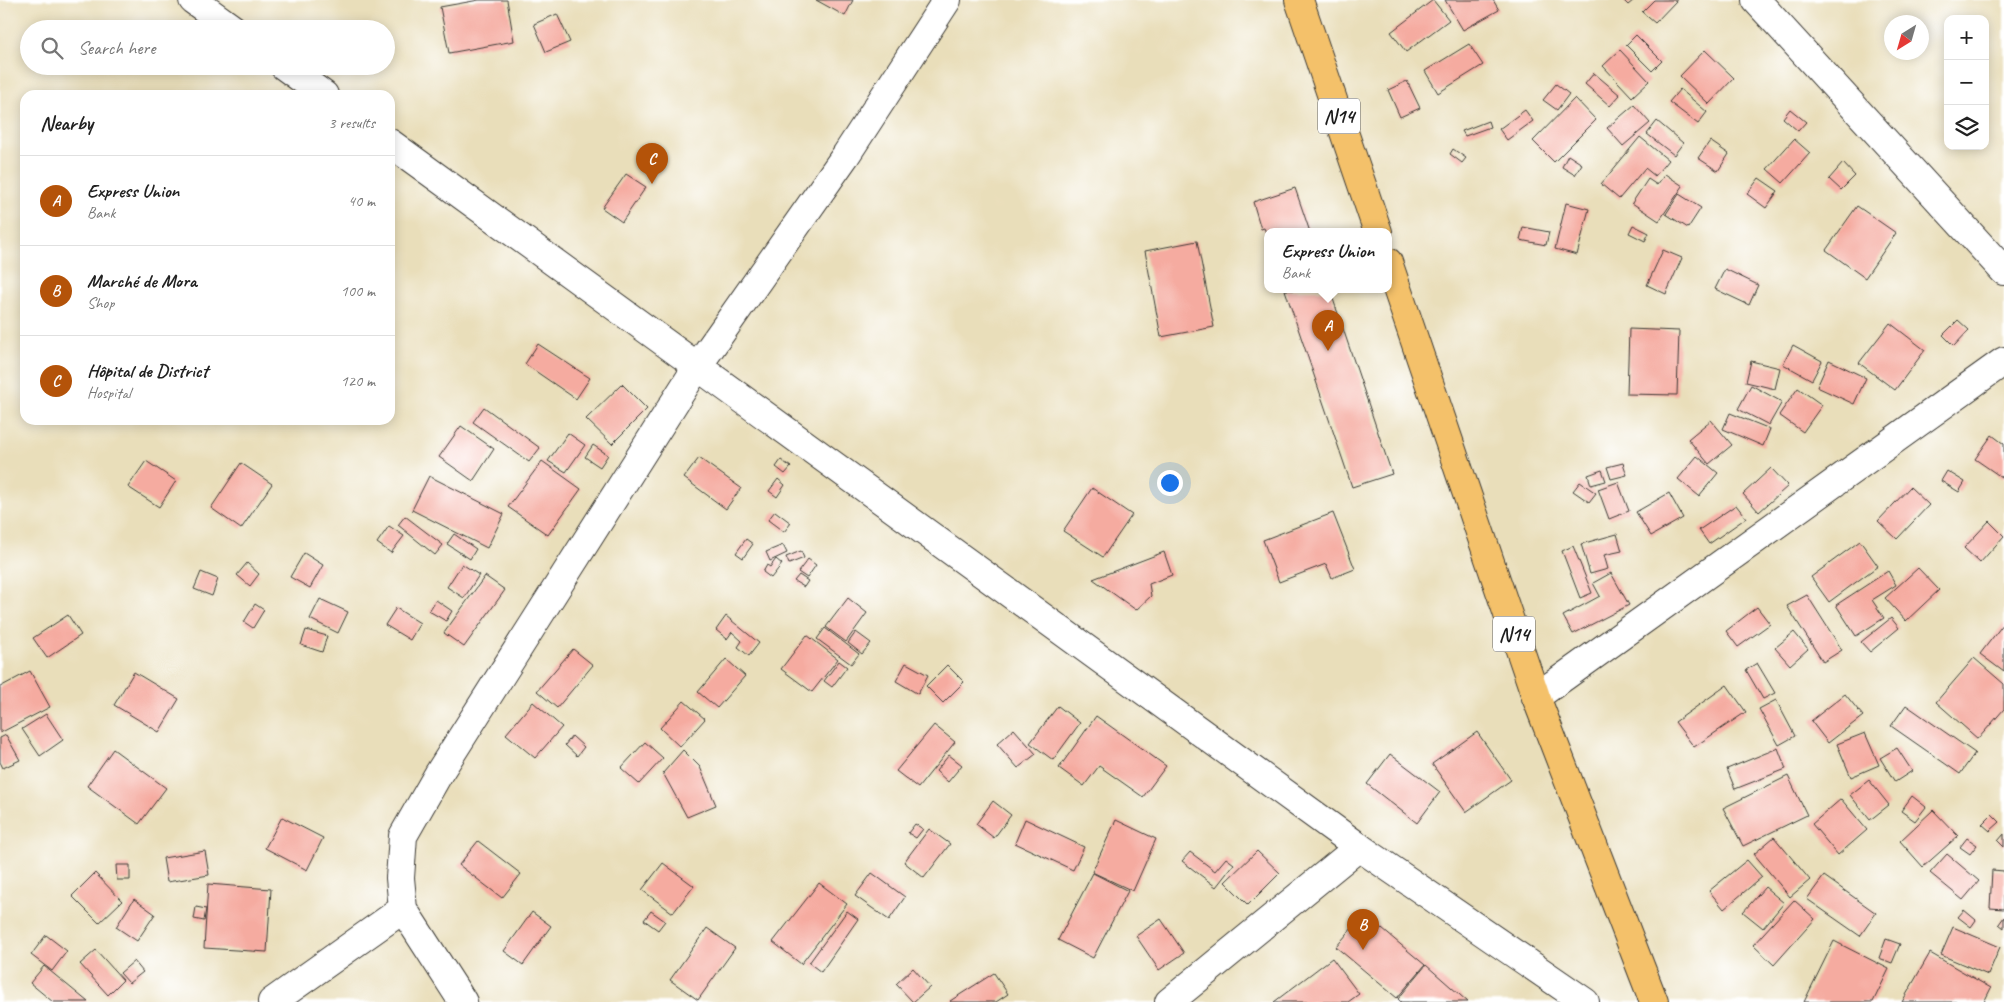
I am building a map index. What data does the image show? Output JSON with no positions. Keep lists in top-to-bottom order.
{
  "streets": {
    "highway": ["N14"]
  },
  "north": "bottom left",
  "page": {
    "map_buttons": ["+", "−"],
    "search": "Search here",
    "heading": ["Nearby", "3 results"],
    "pins": ["C", "A", "B"],
    "list": [
      {
        "mark": "A",
        "name": "Express Union",
        "note": "Bank",
        "value": "40 m"
      },
      {
        "mark": "B",
        "name": "Marché de Mora",
        "note": "Shop",
        "value": "100 m"
      },
      {
        "mark": "C",
        "name": "Hôpital de District",
        "note": "Hospital",
        "value": "120 m"
      }
    ],
    "popup": ["Express Union", "Bank"]
  }
}
